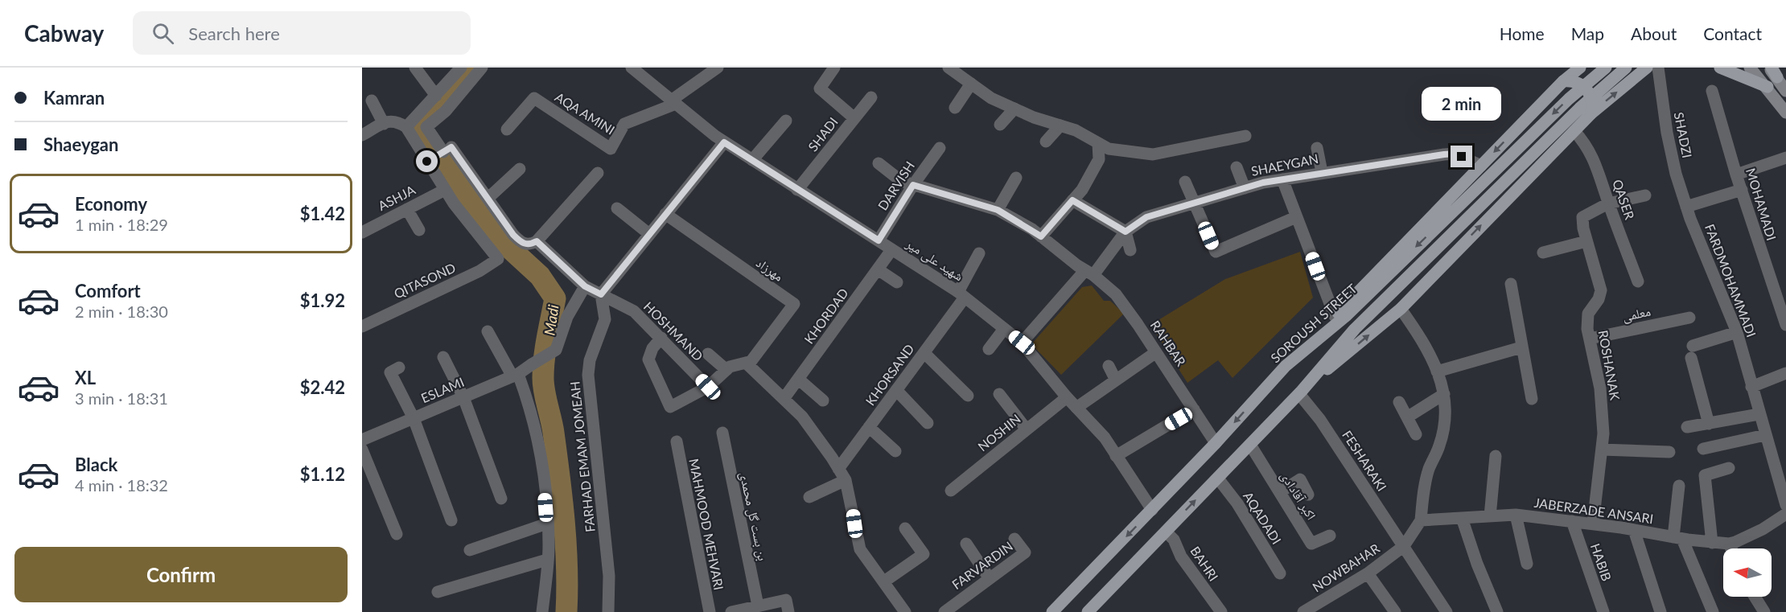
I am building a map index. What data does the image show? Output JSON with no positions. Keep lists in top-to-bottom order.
{
  "streets": {
    "main road": ["SOROUSH STREET"],
    "street": [
      "AQA AMINI",
      "SHADI",
      "SHADZI",
      "SHAEYGAN",
      "DARVISH",
      "ASHJA",
      "QASER",
      "MOHAMADI",
      "شهید علی میر",
      "مهرزاد",
      "QITASOND",
      "FARDMOHAMMADI",
      "معلمی",
      "KHORDAD",
      "HOSHMAND",
      "RAHBAR",
      "ROSHANAK",
      "KHORSAND",
      "ESLAMI",
      "NOSHIN",
      "FARHAD EMAM JOMEAH",
      "FESHARAKI",
      "اکبر آقادادی",
      "JABERZADE ANSARI",
      "بن بست گل محمدی",
      "AQADADI",
      "MAHMOOD MEHVARI",
      "HABIB",
      "BAHRI",
      "FARVARDIN",
      "NOWBAHAR"
    ]
  },
  "crossings": [
    ["AQA AMINI", "شهید علی میر"],
    ["SHADI", "شهید علی میر"],
    ["SHADZI", "FARDMOHAMMADI"],
    ["SHAEYGAN", "RAHBAR"],
    ["DARVISH", "شهید علی میر"],
    ["DARVISH", "RAHBAR"],
    ["ASHJA", "QITASOND"],
    ["QASER", "ROSHANAK"],
    ["شهید علی میر", "KHORDAD"],
    ["شهید علی میر", "SOROUSH STREET"],
    ["شهید علی میر", "KHORSAND"],
    ["شهید علی میر", "NOSHIN"],
    ["معلمی", "ROSHANAK"],
    ["SOROUSH STREET", "RAHBAR"],
    ["HOSHMAND", "ESLAMI"],
    ["HOSHMAND", "FARHAD EMAM JOMEAH"],
    ["ROSHANAK", "JABERZADE ANSARI"],
    ["FESHARAKI", "NOWBAHAR"],
    ["JABERZADE ANSARI", "HABIB"]
  ],
  "water": ["Madi"],
  "north": "left",
  "page": {
    "header": "Cabway",
    "search": "Search here",
    "nav": [
      "Home",
      "Map",
      "About",
      "Contact"
    ],
    "banner": ["Kamran", "Shaeygan"],
    "bubble": "2 min",
    "list": [
      {
        "name": "Economy",
        "note": "1 min · 18:29",
        "value": "$1.42"
      },
      {
        "name": "Comfort",
        "note": "2 min · 18:30",
        "value": "$1.92"
      },
      {
        "name": "XL",
        "note": "3 min · 18:31",
        "value": "$2.42"
      },
      {
        "name": "Black",
        "note": "4 min · 18:32",
        "value": "$1.12"
      }
    ],
    "buttons": "Confirm"
  }
}
